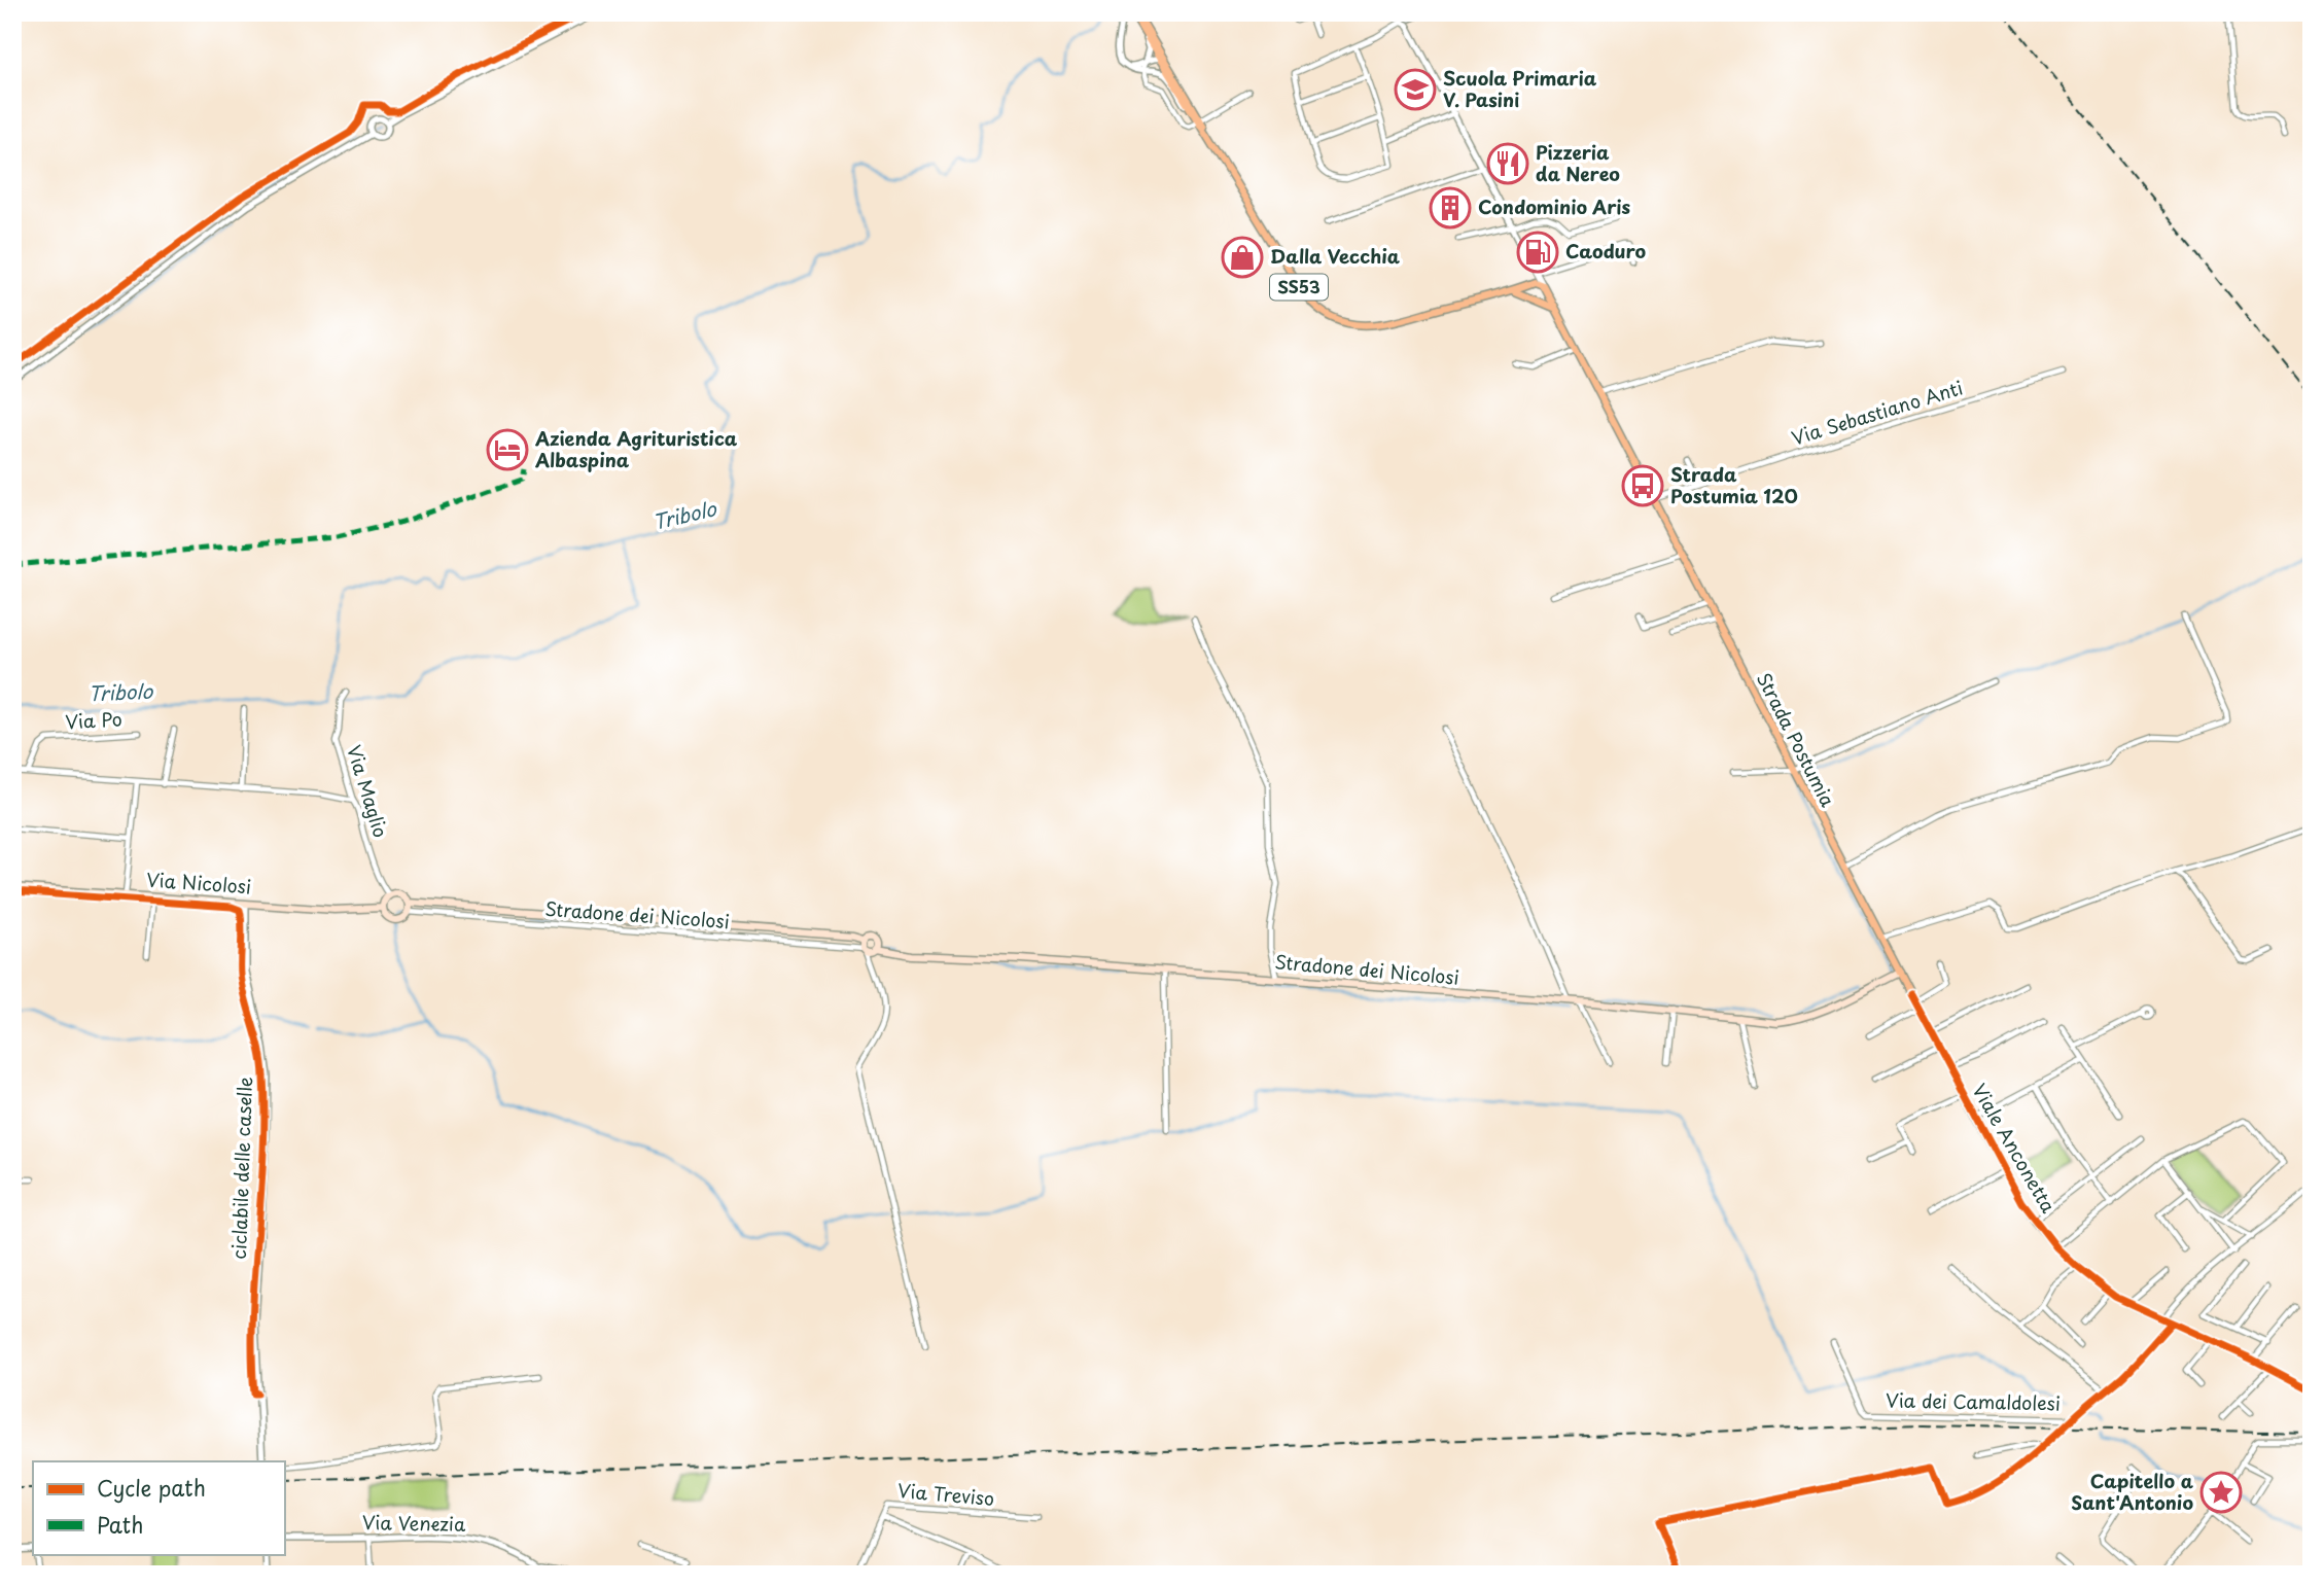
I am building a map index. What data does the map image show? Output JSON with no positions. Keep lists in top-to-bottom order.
{
  "streets": {
    "main road": [
      "SS53",
      "Strada Postumia",
      "Via Nicolosi",
      "Stradone dei Nicolosi",
      "Viale Anconetta"
    ],
    "street": [
      "Via Sebastiano Anti",
      "Via Po",
      "Via Maglio",
      "Via dei Camaldolesi",
      "Via Treviso",
      "Via Venezia"
    ],
    "cycle path": ["ciclabile delle caselle"]
  },
  "crossings": [
    ["SS53", "Strada Postumia"],
    ["Via Sebastiano Anti", "Strada Postumia"],
    ["Strada Postumia", "Stradone dei Nicolosi"],
    ["Strada Postumia", "Viale Anconetta"],
    ["Via Maglio", "Via Nicolosi"],
    ["Via Maglio", "Stradone dei Nicolosi"],
    ["Via Nicolosi", "Stradone dei Nicolosi"],
    ["Stradone dei Nicolosi", "Viale Anconetta"],
    ["Viale Anconetta", "Via dei Camaldolesi"]
  ],
  "water": ["Tribolo"],
  "places": {
    "school or university": ["Scuola Primaria V. Pasini"],
    "restaurant": ["Pizzeria da Nereo"],
    "building": ["Condominio Aris"],
    "fuel station": ["Caoduro"],
    "shop": ["Dalla Vecchia"],
    "hotel": ["Azienda Agrituristica Albaspina"],
    "bus stop": ["Strada Postumia 120"],
    "place": ["Capitello a Sant'Antonio"]
  },
  "legend": ["Cycle path", "Path"]
}
